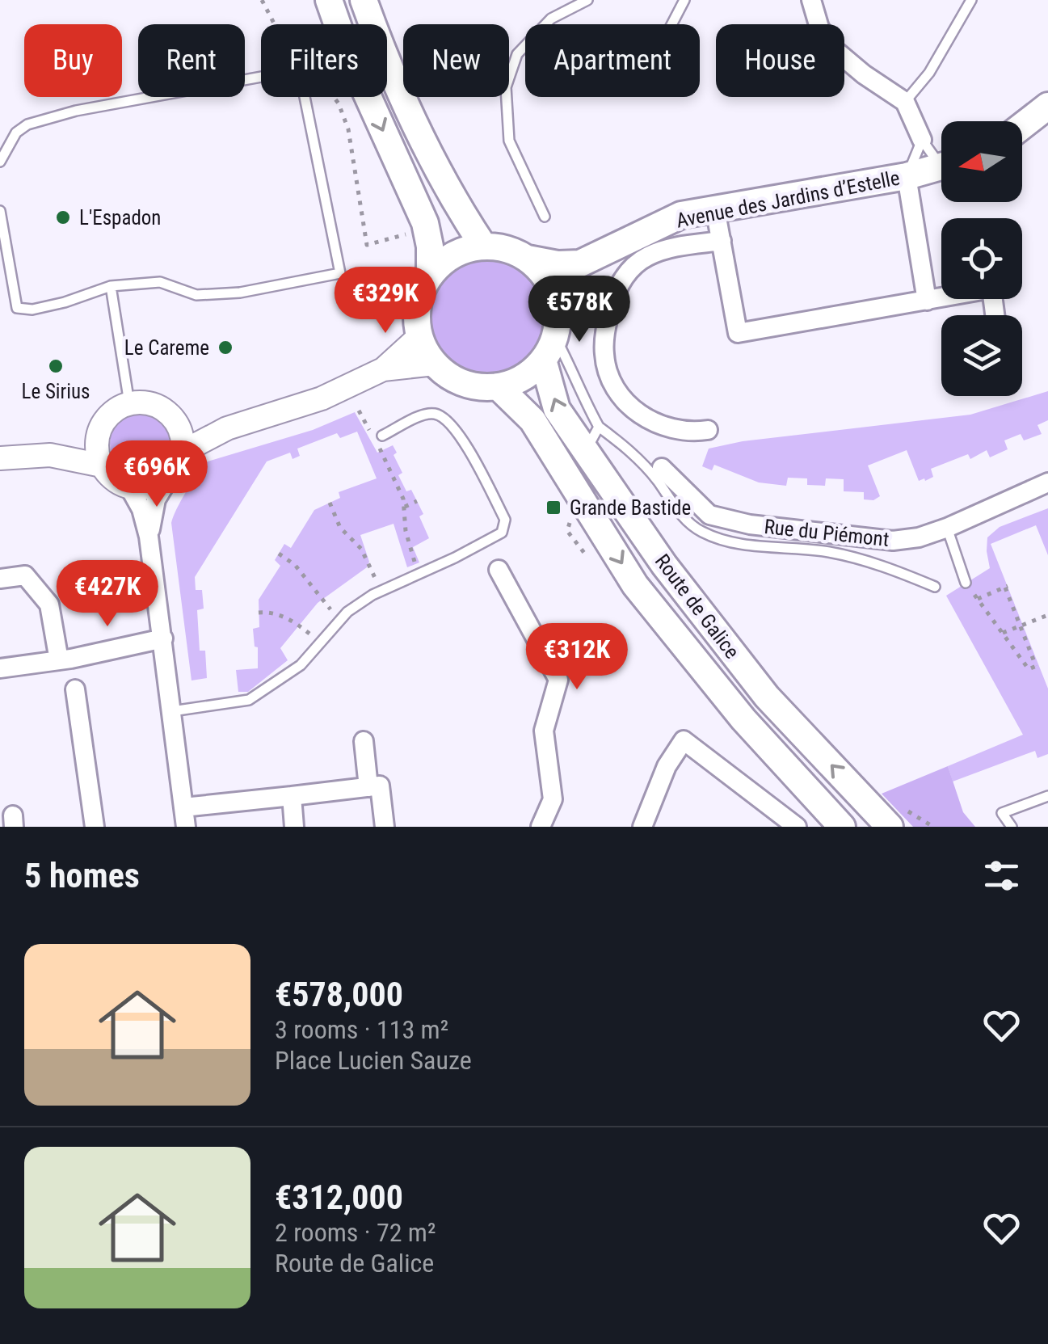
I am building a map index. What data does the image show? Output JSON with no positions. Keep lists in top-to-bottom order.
{
  "streets": {
    "main road": ["Avenue des Jardins d’Estelle", "Route de Galice"],
    "street": ["Rue du Piémont"]
  },
  "crossings": [
    ["Avenue des Jardins d’Estelle", "Route de Galice"]
  ],
  "places": {
    "other": ["L'Espadon", "Le Careme", "Le Sirius"],
    "transit": ["Grande Bastide"]
  },
  "north": "left",
  "page": {
    "chip": [
      "Buy",
      "Rent",
      "Filters",
      "New",
      "Apartment",
      "House"
    ],
    "price": [
      "€329K",
      "€578K",
      "€696K",
      "€427K",
      "€312K"
    ],
    "heading": "5 homes",
    "list": [
      {
        "name": "€578,000",
        "note": "3 rooms · 113 m² · Place Lucien Sauze"
      },
      {
        "name": "€312,000",
        "note": "2 rooms · 72 m² · Route de Galice"
      }
    ]
  }
}
